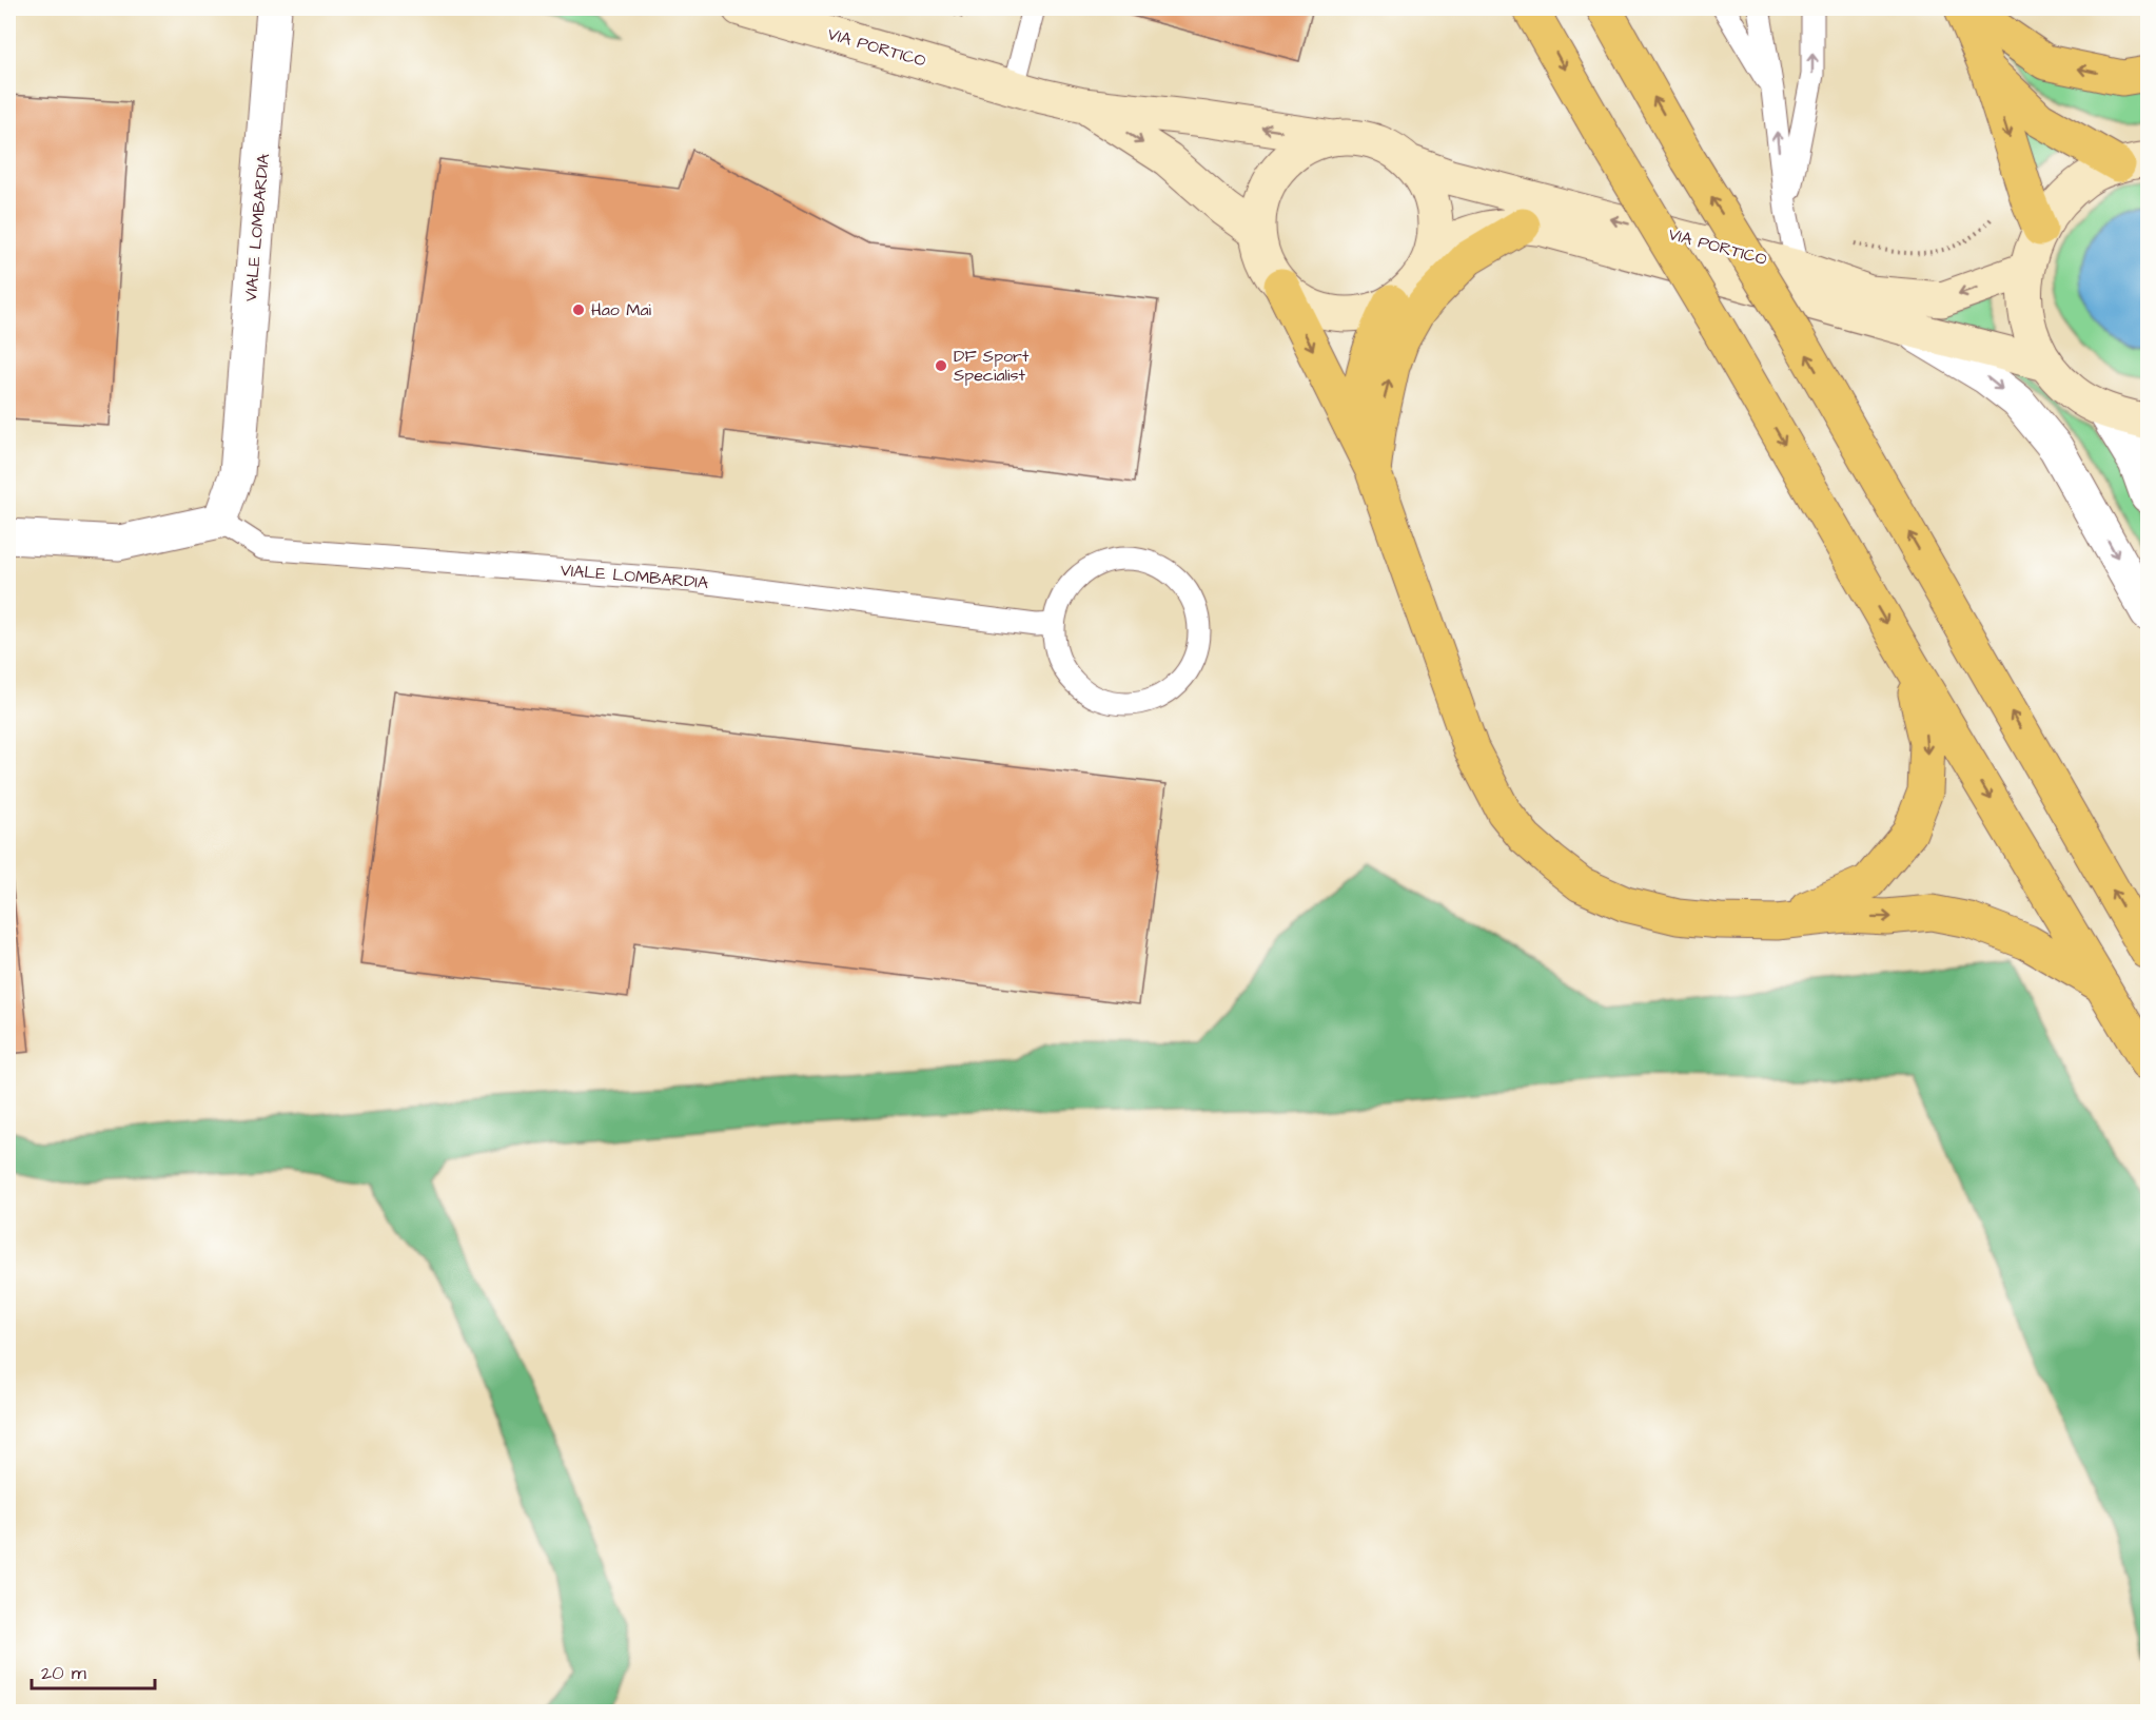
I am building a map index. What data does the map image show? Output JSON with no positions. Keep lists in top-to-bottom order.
{
  "streets": {
    "main road": ["VIA PORTICO"],
    "street": ["VIALE LOMBARDIA"]
  },
  "places": ["Hao Mai", "DF Sport Specialist"],
  "scale_bar": "20 m"
}
